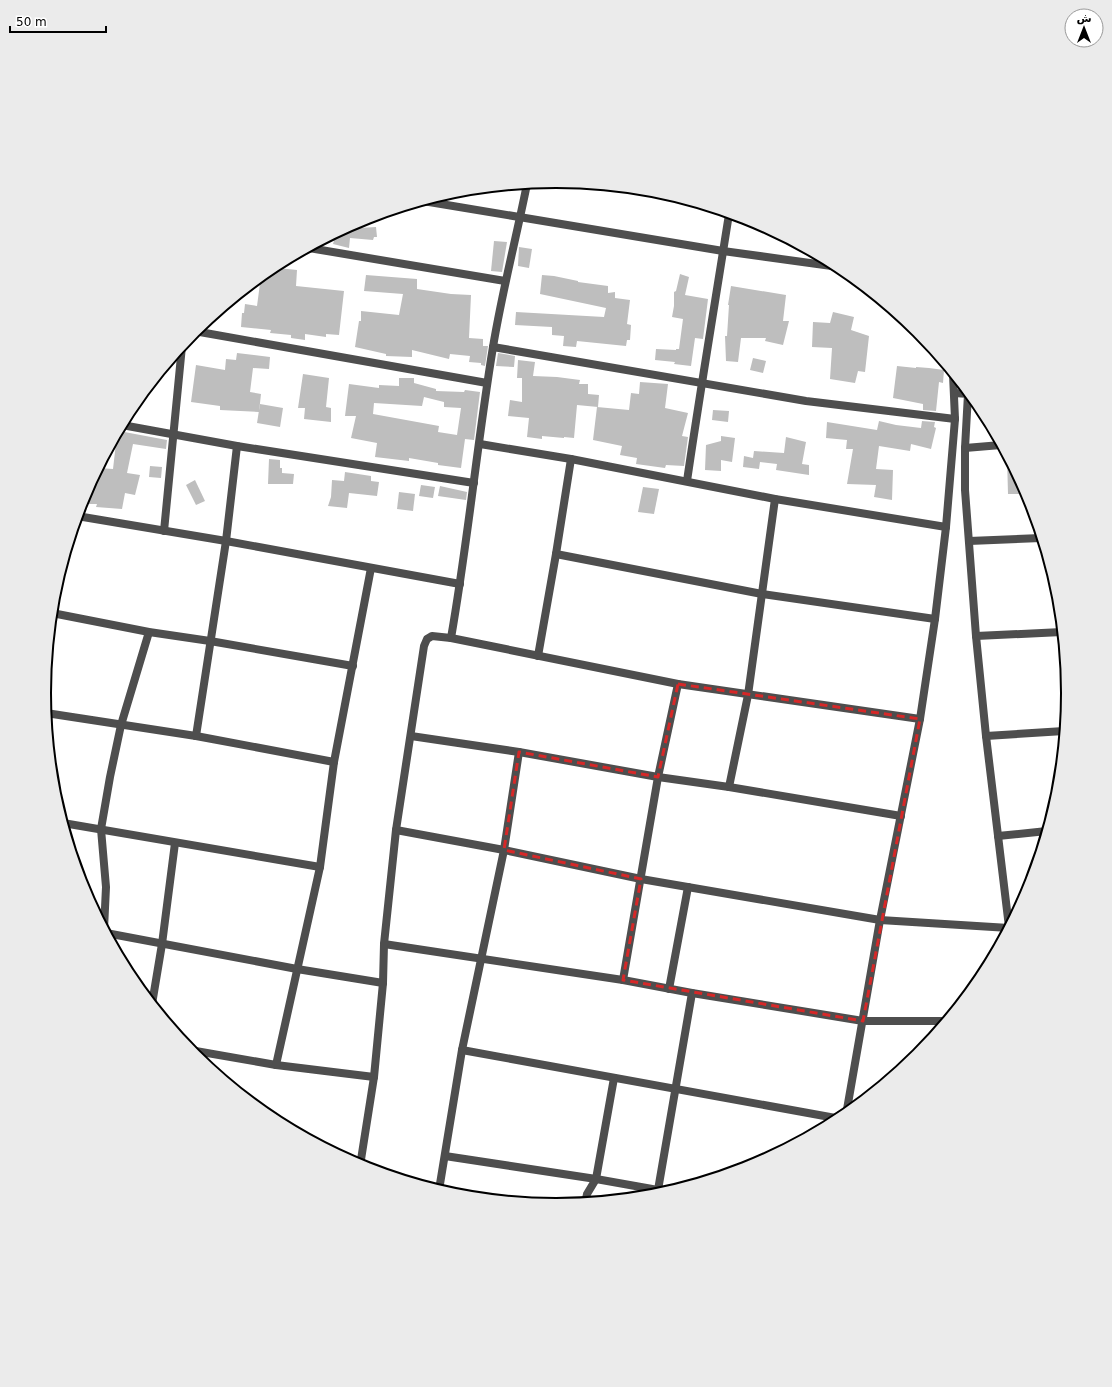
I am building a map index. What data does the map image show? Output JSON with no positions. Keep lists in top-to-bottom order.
{
  "scale_bar": "50 m",
  "north": "top"
}
